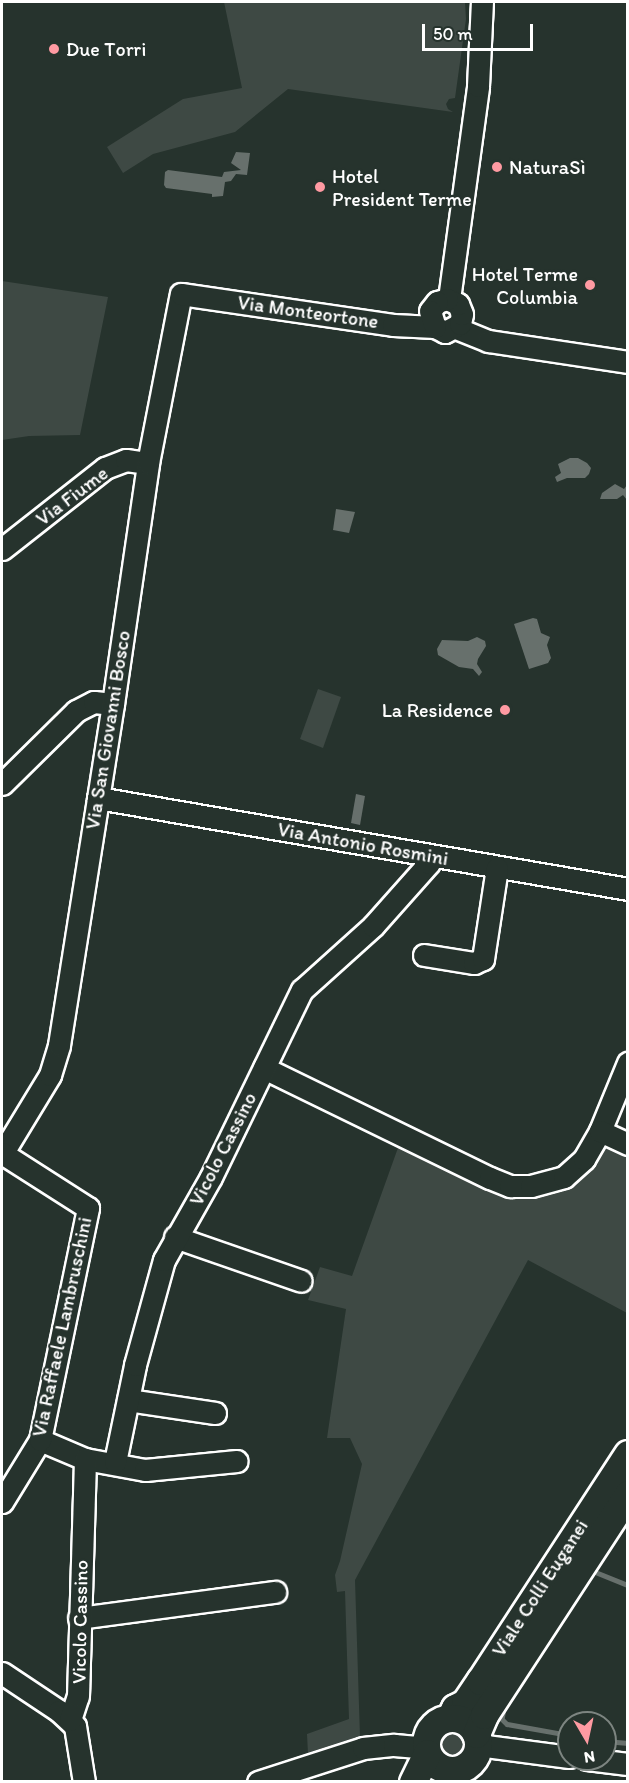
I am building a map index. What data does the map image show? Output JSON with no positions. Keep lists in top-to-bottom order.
{
  "streets": {
    "main road": ["Viale Colli Euganei"],
    "street": [
      "Via Monteortone",
      "Via Fiume",
      "Via San Giovanni Bosco",
      "Via Antonio Rosmini",
      "Vicolo Cassino",
      "Via Raffaele Lambruschini"
    ]
  },
  "crossings": [
    ["Via Monteortone", "Via San Giovanni Bosco"],
    ["Via Fiume", "Via San Giovanni Bosco"],
    ["Via San Giovanni Bosco", "Via Antonio Rosmini"],
    ["Via San Giovanni Bosco", "Via Raffaele Lambruschini"],
    ["Via Antonio Rosmini", "Vicolo Cassino"]
  ],
  "places": [
    "Due Torri",
    "NaturaSì",
    "Hotel President Terme",
    "Hotel Terme Columbia",
    "La Residence"
  ],
  "scale_bar": "50 m",
  "north": "bottom"
}
